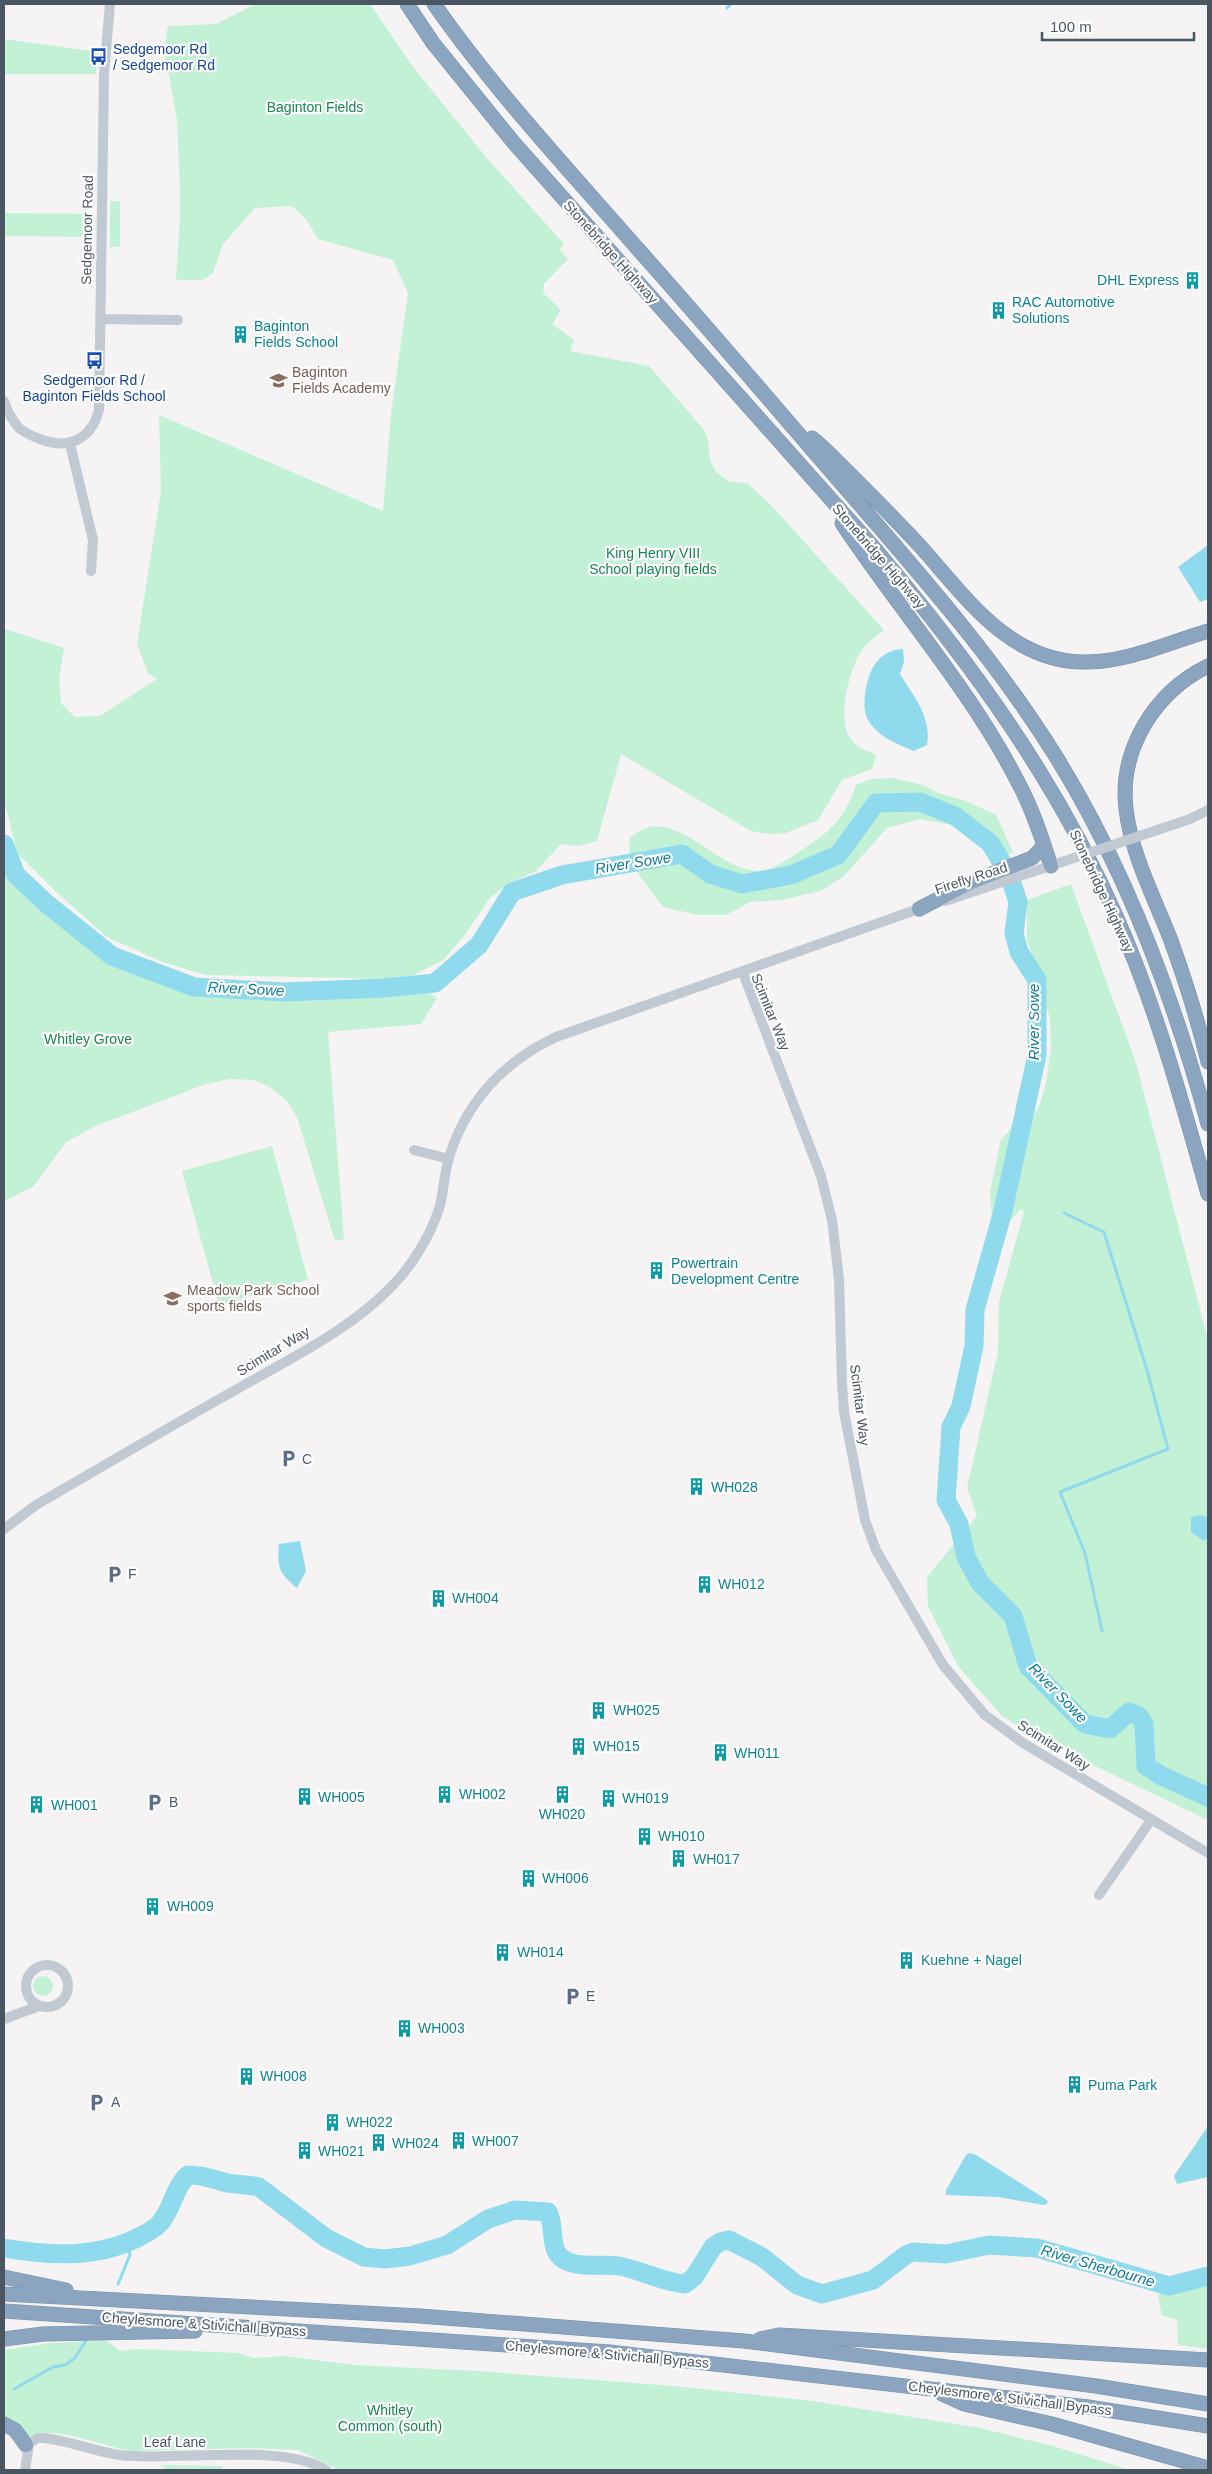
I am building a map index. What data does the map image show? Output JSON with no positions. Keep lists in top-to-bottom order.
{
  "streets": {
    "highway": ["Stonebridge Highway", "Cheylesmore & Stivichall Bypass"],
    "street": [
      "Sedgemoor Road",
      "Firefly Road",
      "Scimitar Way",
      "Leaf Lane"
    ]
  },
  "water": ["River Sowe", "River Sherbourne"],
  "parks": [
    "Baginton Fields",
    "King Henry VIII School playing fields",
    "Whitley Grove",
    "Whitley Common (south)"
  ],
  "places": {
    "bus stop": ["Sedgemoor Rd / Sedgemoor Rd", "Sedgemoor Rd / Baginton Fields School"],
    "building": [
      "DHL Express",
      "RAC Automotive Solutions",
      "Baginton Fields School",
      "Powertrain Development Centre",
      "WH028",
      "WH012",
      "WH004",
      "WH025",
      "WH015",
      "WH011",
      "WH002",
      "WH020",
      "WH005",
      "WH019",
      "WH001",
      "WH010",
      "WH017",
      "WH006",
      "WH009",
      "WH014",
      "Kuehne + Nagel",
      "WH003",
      "WH008",
      "Puma Park",
      "WH022",
      "WH007",
      "WH024",
      "WH021"
    ],
    "school or university": ["Baginton Fields Academy", "Meadow Park School sports fields"],
    "parking": [
      "C",
      "F",
      "B",
      "E",
      "A"
    ]
  },
  "scale_bar": "100 m"
}
